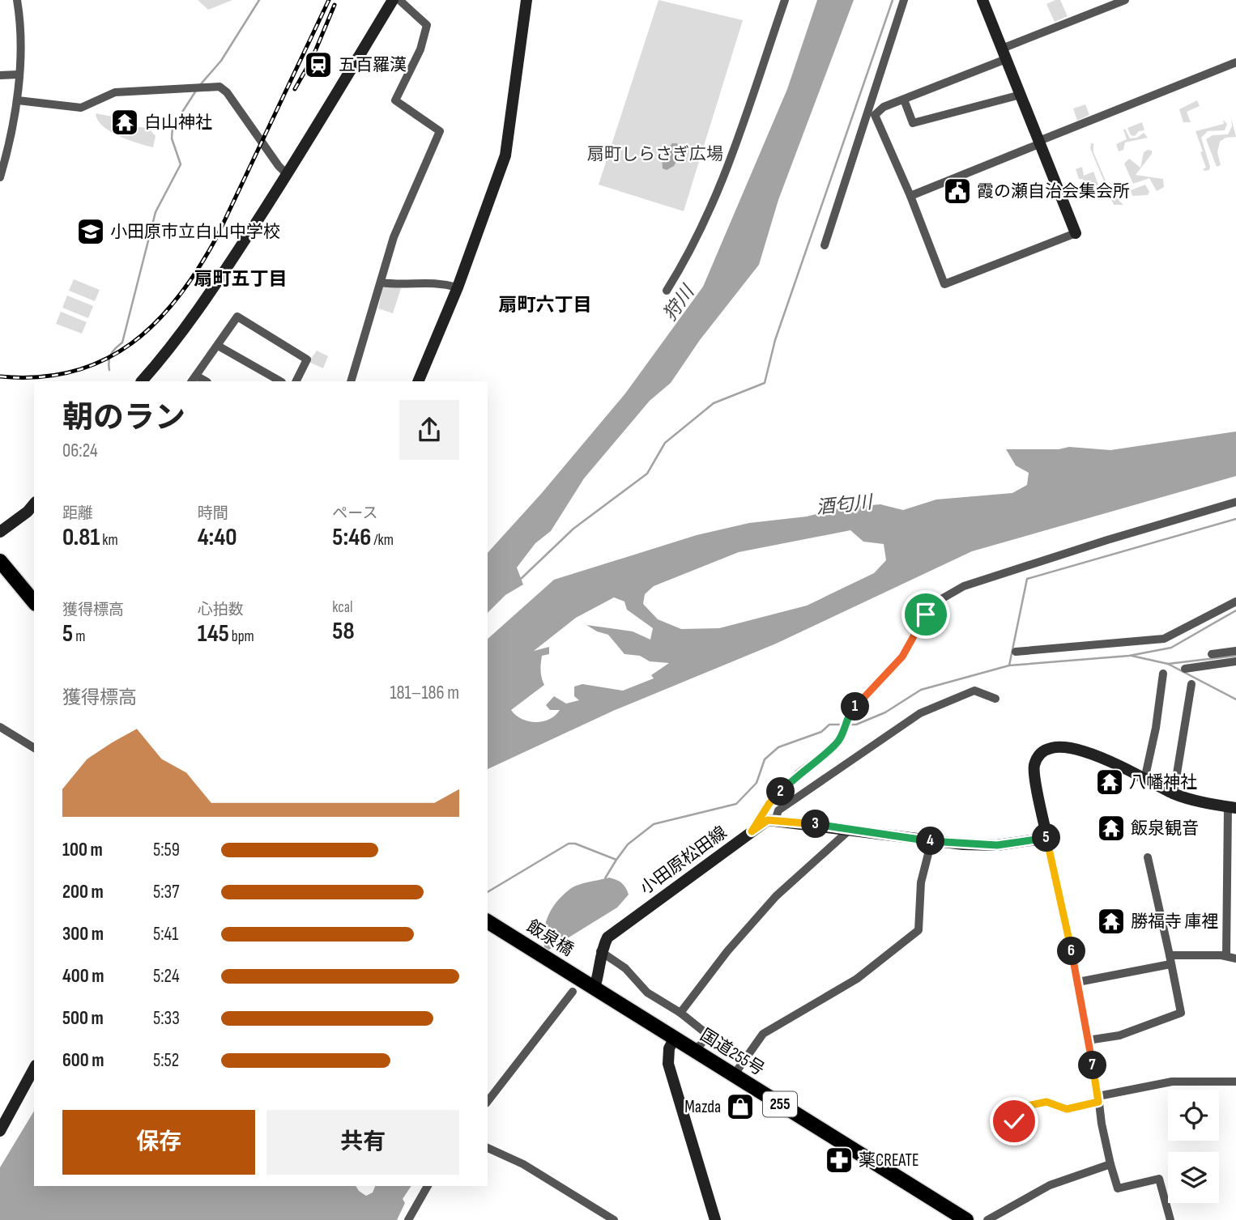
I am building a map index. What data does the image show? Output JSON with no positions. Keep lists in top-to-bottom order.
{
  "streets": {
    "highway": ["飯泉橋", "国道255号", "255"],
    "main road": ["小田原松田線"]
  },
  "crossings": [
    ["飯泉橋", "国道255号"]
  ],
  "districts": ["扇町五丁目", "扇町六丁目"],
  "water": ["狩川", "酒匂川"],
  "parks": ["扇町しらさぎ広場"],
  "places": {
    "station": ["五百羅漢"],
    "temple": [
      "白山神社",
      "八幡神社",
      "飯泉観音",
      "勝福寺 庫裡"
    ],
    "public building": ["霞の瀬自治会集会所"],
    "school or university": ["小田原市立白山中学校"],
    "shop": ["Mazda"],
    "pharmacy": ["薬CREATE"]
  },
  "page": {
    "heading": ["朝のラン", "06:24"],
    "stats": [
      ["距離", "0.81 km"],
      ["時間", "4:40"],
      ["ペース", "5:46 /km"],
      ["獲得標高", "5 m"],
      ["心拍数", "145 bpm"],
      ["kcal", "58"]
    ],
    "chart": ["獲得標高", "181–186 m"],
    "pins": [
      "1",
      "2",
      "3",
      "5",
      "4",
      "6",
      "7"
    ],
    "list": [
      {
        "name": "100 m",
        "note": "5:59"
      },
      {
        "name": "200 m",
        "note": "5:37"
      },
      {
        "name": "300 m",
        "note": "5:41"
      },
      {
        "name": "400 m",
        "note": "5:24"
      },
      {
        "name": "500 m",
        "note": "5:33"
      },
      {
        "name": "600 m",
        "note": "5:52"
      }
    ],
    "buttons": ["保存", "共有"]
  }
}
